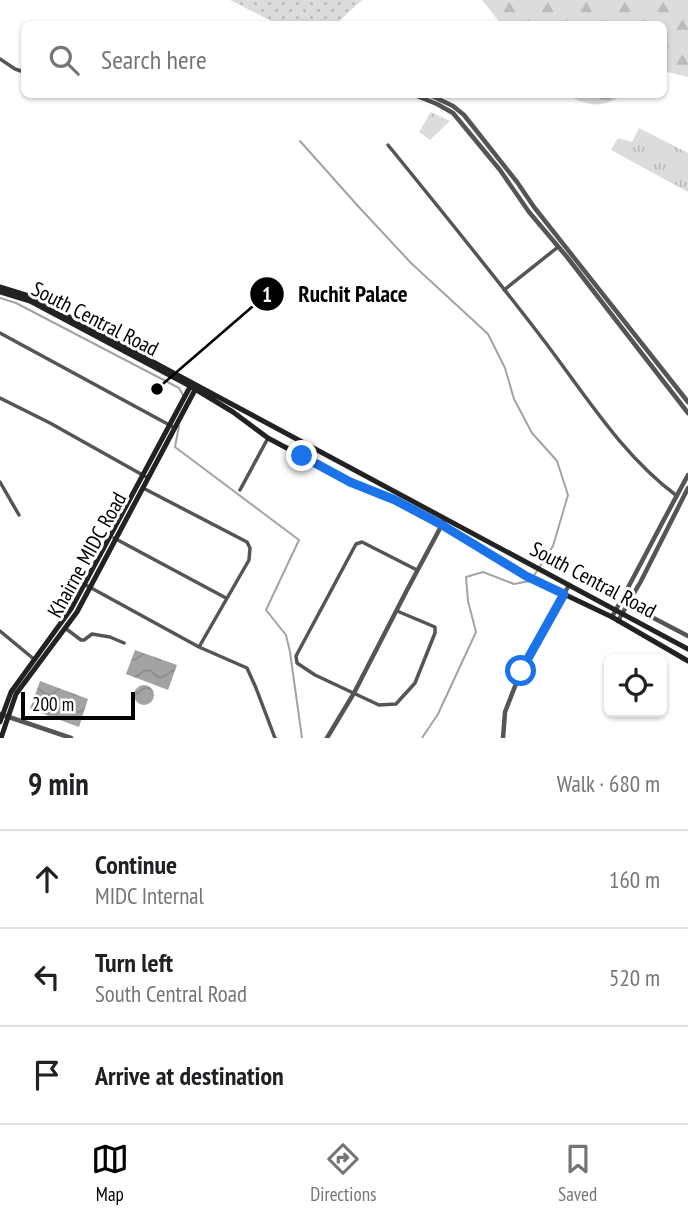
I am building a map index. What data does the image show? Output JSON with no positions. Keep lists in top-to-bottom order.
{
  "streets": {
    "main road": ["South Central Road", "Khairne MIDC Road"]
  },
  "crossings": [
    ["South Central Road", "Khairne MIDC Road"]
  ],
  "places": ["Ruchit Palace"],
  "scale_bar": "200 m",
  "page": {
    "search": "Search here",
    "scale": "200 m",
    "heading": ["9 min", "Walk · 680 m"],
    "list": [
      ["Continue", "MIDC Internal", "160 m"],
      ["Turn left", "South Central Road", "520 m"],
      "Arrive at destination"
    ],
    "nav": ["Map", "Directions", "Saved"]
  }
}
